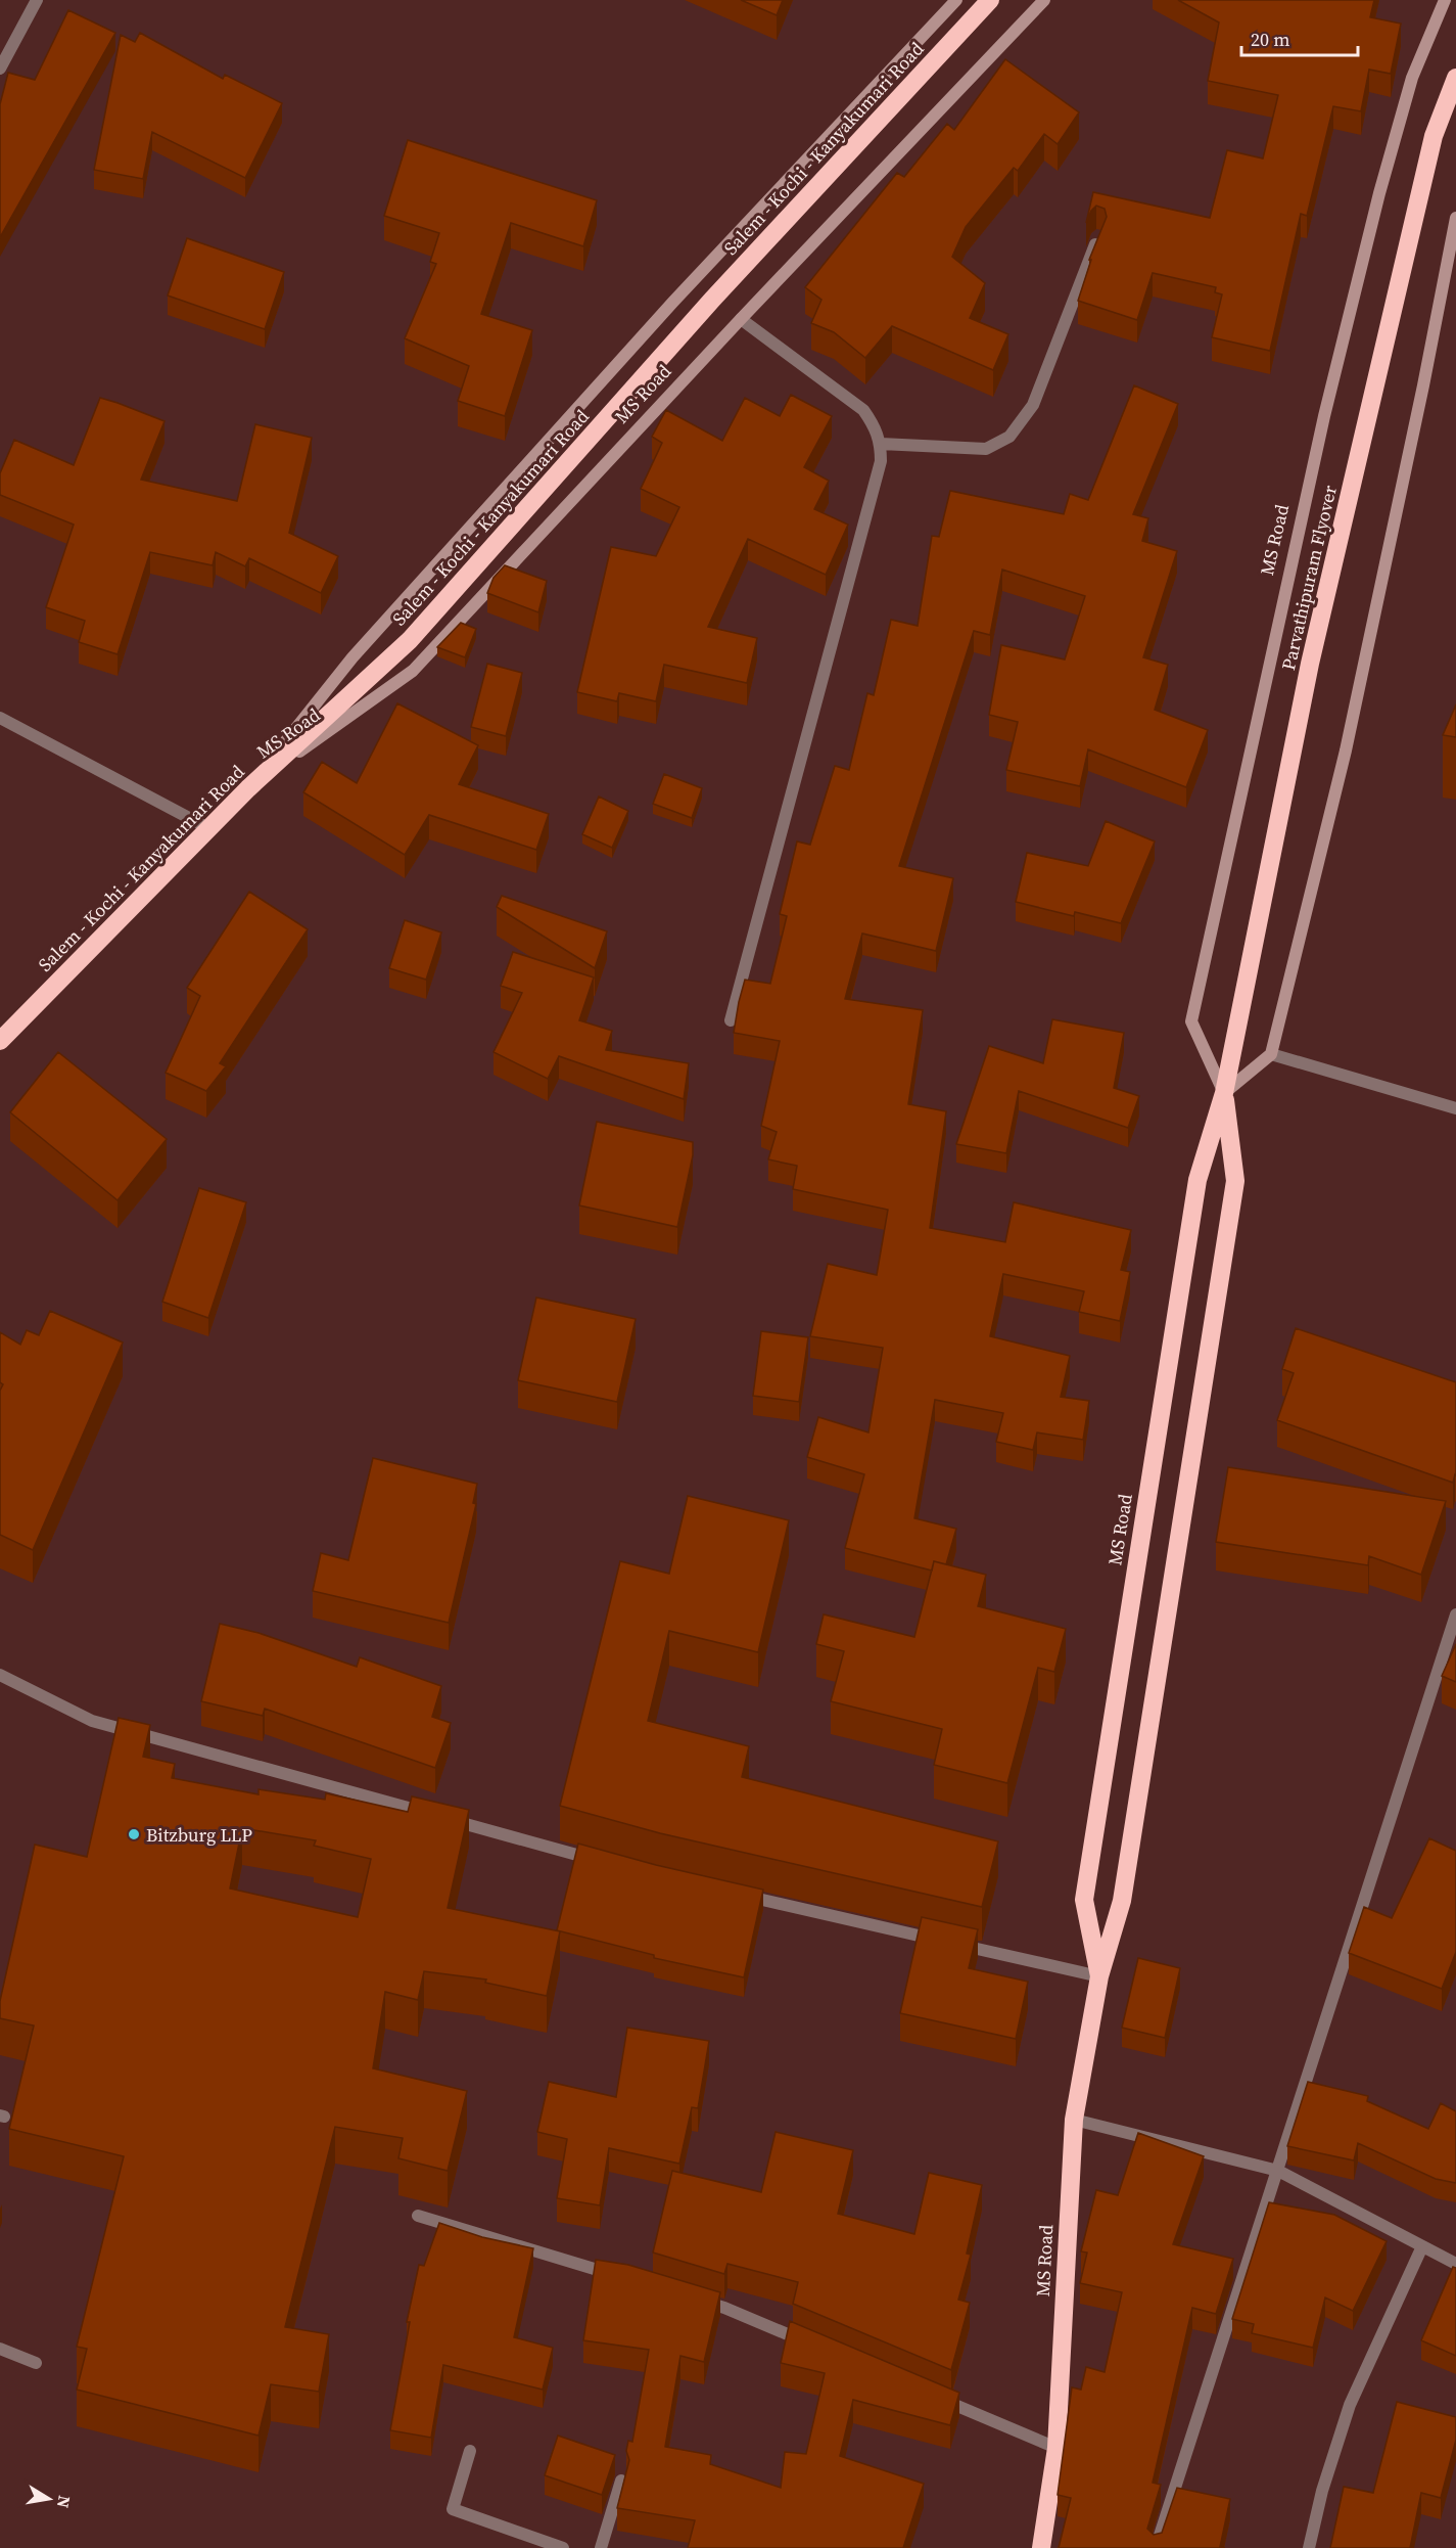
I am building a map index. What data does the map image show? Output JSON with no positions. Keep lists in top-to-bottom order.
{
  "streets": {
    "highway": ["Salem - Kochi - Kanyakumari Road", "MS Road", "Parvathipuram Flyover"]
  },
  "crossings": [
    ["Salem - Kochi - Kanyakumari Road", "MS Road"],
    ["MS Road", "Parvathipuram Flyover"]
  ],
  "places": ["Bitzburg LLP"],
  "scale_bar": "20 m",
  "north": "right"
}
